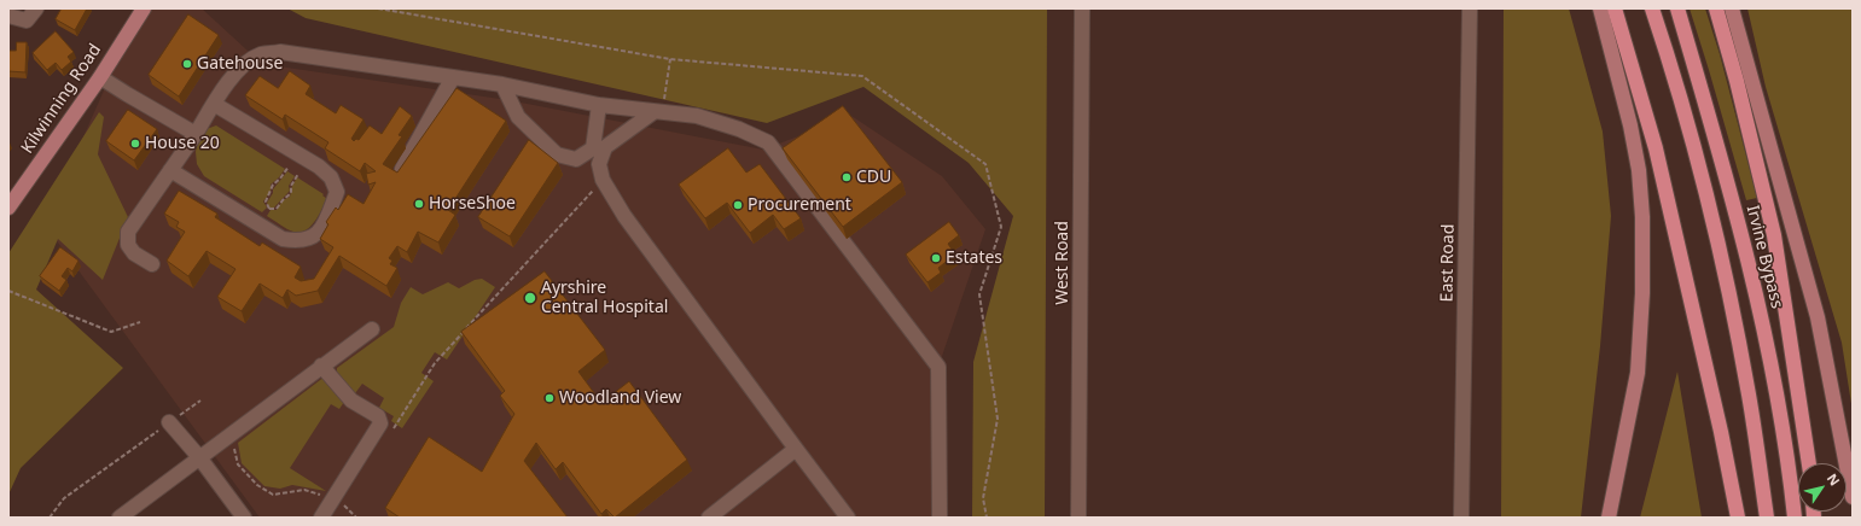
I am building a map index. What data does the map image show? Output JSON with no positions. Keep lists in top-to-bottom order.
{
  "streets": {
    "highway": ["Irvine Bypass"],
    "main road": ["Kilwinning Road"],
    "street": ["West Road", "East Road"]
  },
  "places": [
    "Gatehouse",
    "House 20",
    "CDU",
    "HorseShoe",
    "Procurement",
    "Estates",
    "Ayrshire Central Hospital",
    "Woodland View"
  ],
  "north": "top right"
}
